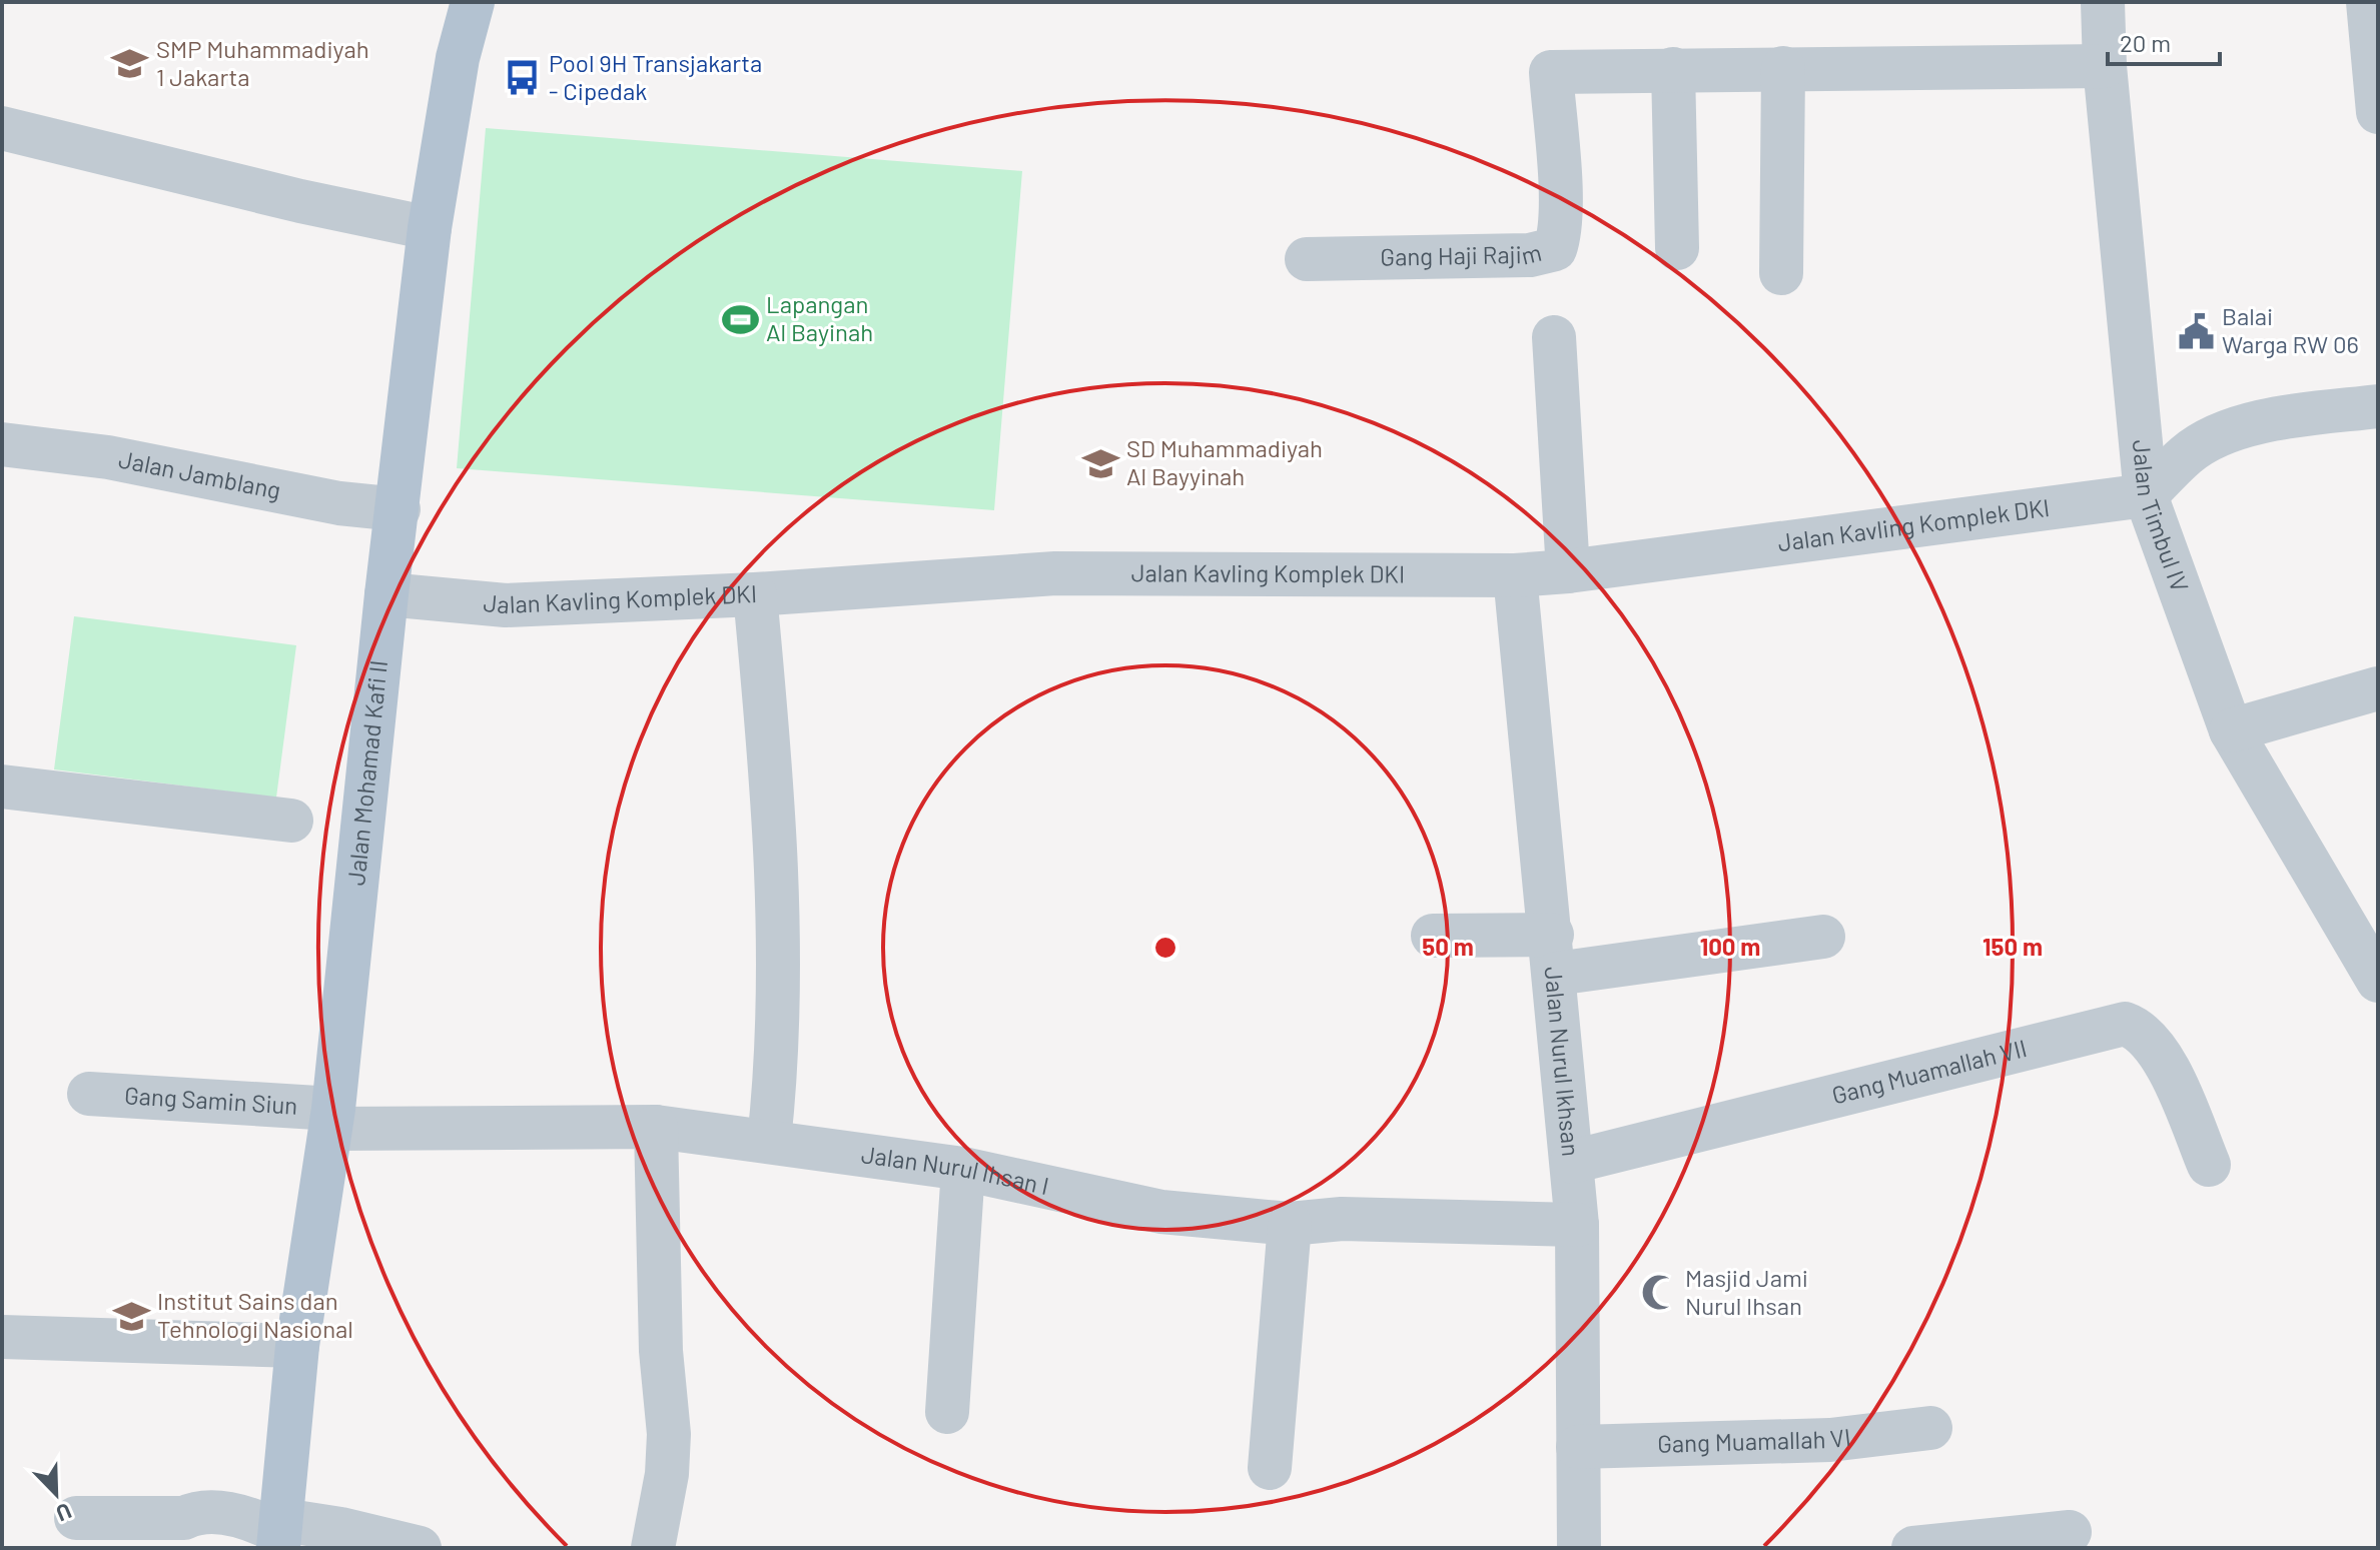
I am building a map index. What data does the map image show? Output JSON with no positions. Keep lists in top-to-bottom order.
{
  "streets": {
    "main road": ["Jalan Mohamad Kafi II"],
    "street": [
      "Gang Haji Rajim",
      "Jalan Jamblang",
      "Jalan Timbul IV",
      "Jalan Kavling Komplek DKI",
      "Jalan Nurul Ikhsan",
      "Gang Muamallah VII",
      "Gang Samin Siun",
      "Jalan Nurul Ihsan I",
      "Gang Muamallah VI"
    ]
  },
  "crossings": [
    ["Gang Haji Rajim", "Jalan Timbul IV"],
    ["Jalan Jamblang", "Jalan Mohamad Kafi II"],
    ["Jalan Timbul IV", "Jalan Kavling Komplek DKI"],
    ["Jalan Kavling Komplek DKI", "Jalan Mohamad Kafi II"],
    ["Jalan Kavling Komplek DKI", "Jalan Nurul Ikhsan"],
    ["Jalan Mohamad Kafi II", "Gang Samin Siun"],
    ["Jalan Mohamad Kafi II", "Jalan Nurul Ihsan I"],
    ["Jalan Nurul Ikhsan", "Gang Muamallah VII"],
    ["Jalan Nurul Ikhsan", "Jalan Nurul Ihsan I"],
    ["Jalan Nurul Ikhsan", "Gang Muamallah VI"],
    ["Gang Samin Siun", "Jalan Nurul Ihsan I"]
  ],
  "places": {
    "school or university": ["SMP Muhammadiyah 1 Jakarta", "SD Muhammadiyah Al Bayyinah", "Institut Sains dan Tehnologi Nasional"],
    "bus stop": ["Pool 9H Transjakarta - Cipedak"],
    "sports": ["Lapangan Al Bayinah"],
    "public building": ["Balai Warga RW 06"],
    "mosque": ["Masjid Jami Nurul Ihsan"]
  },
  "scale_bar": "20 m",
  "north": "bottom right",
  "rings": ["50 m", "100 m", "150 m"]
}
